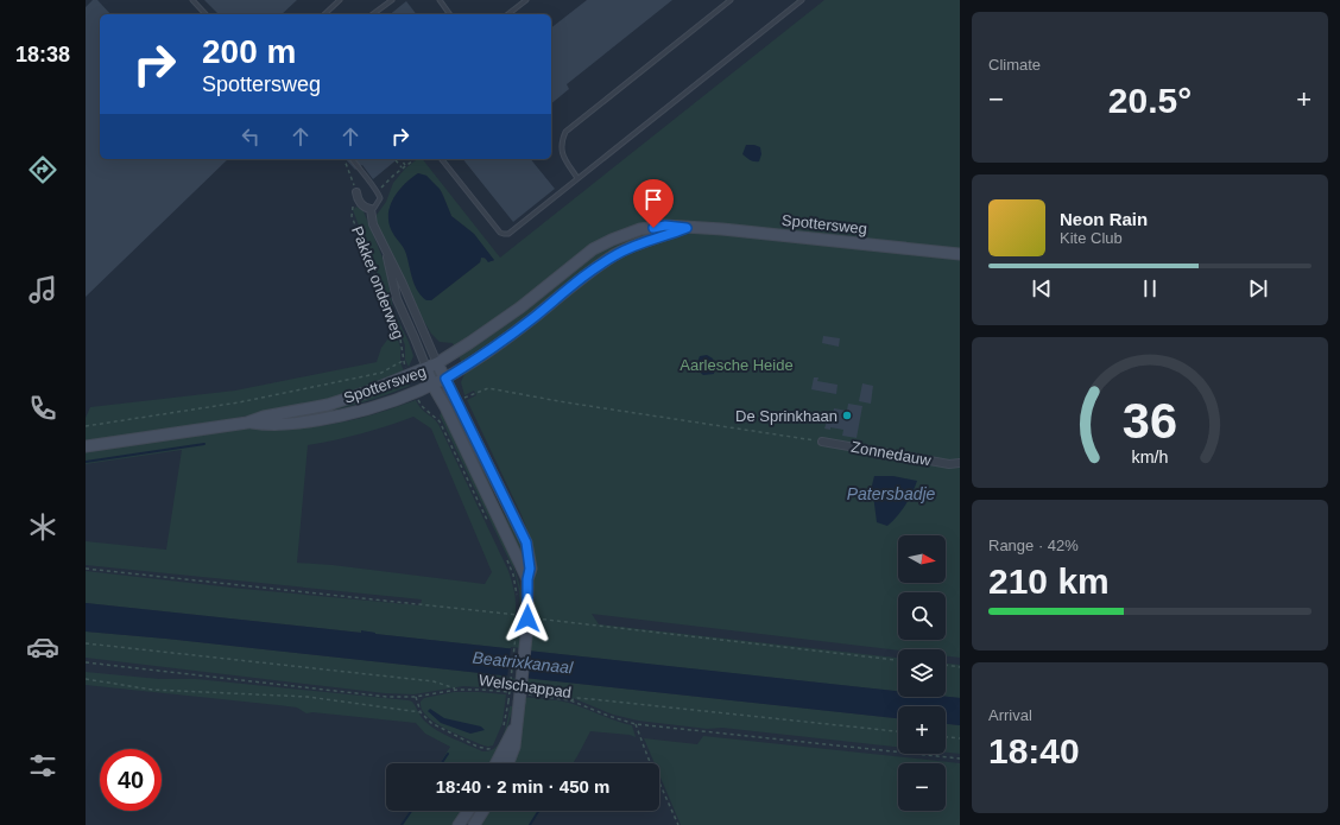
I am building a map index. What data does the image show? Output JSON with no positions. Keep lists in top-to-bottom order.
{
  "streets": {
    "main road": ["Spottersweg"],
    "street": ["Pakket onderweg", "Zonnedauw"],
    "path": ["Welschappad"]
  },
  "crossings": [
    ["Spottersweg", "Pakket onderweg"]
  ],
  "water": ["Patersbadje", "Beatrixkanaal"],
  "parks": ["Aarlesche Heide"],
  "places": ["De Sprinkhaan"],
  "north": "right",
  "page": {
    "tabs": "18:38",
    "tile": [
      "Climate",
      ["Range · 42%", "210 km"],
      ["Arrival", "18:40"]
    ],
    "turn": ["200 m", "Spottersweg"],
    "heat": ["−", "20.5°", "+"],
    "song": ["Neon Rain", "Kite Club"],
    "map_buttons": ["+", "−"],
    "limit": "40",
    "trip": "18:40 · 2 min · 450 m",
    "gauge": ["36", "km/h"]
  }
}
